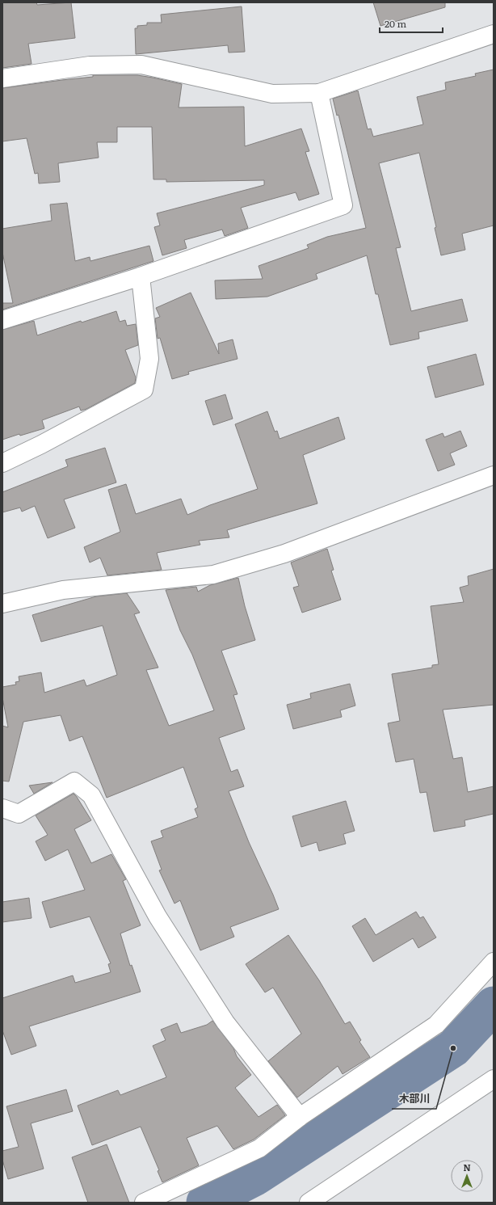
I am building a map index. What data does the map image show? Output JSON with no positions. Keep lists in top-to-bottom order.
{
  "places": ["木部川"],
  "scale_bar": "20 m",
  "north": "top"
}
